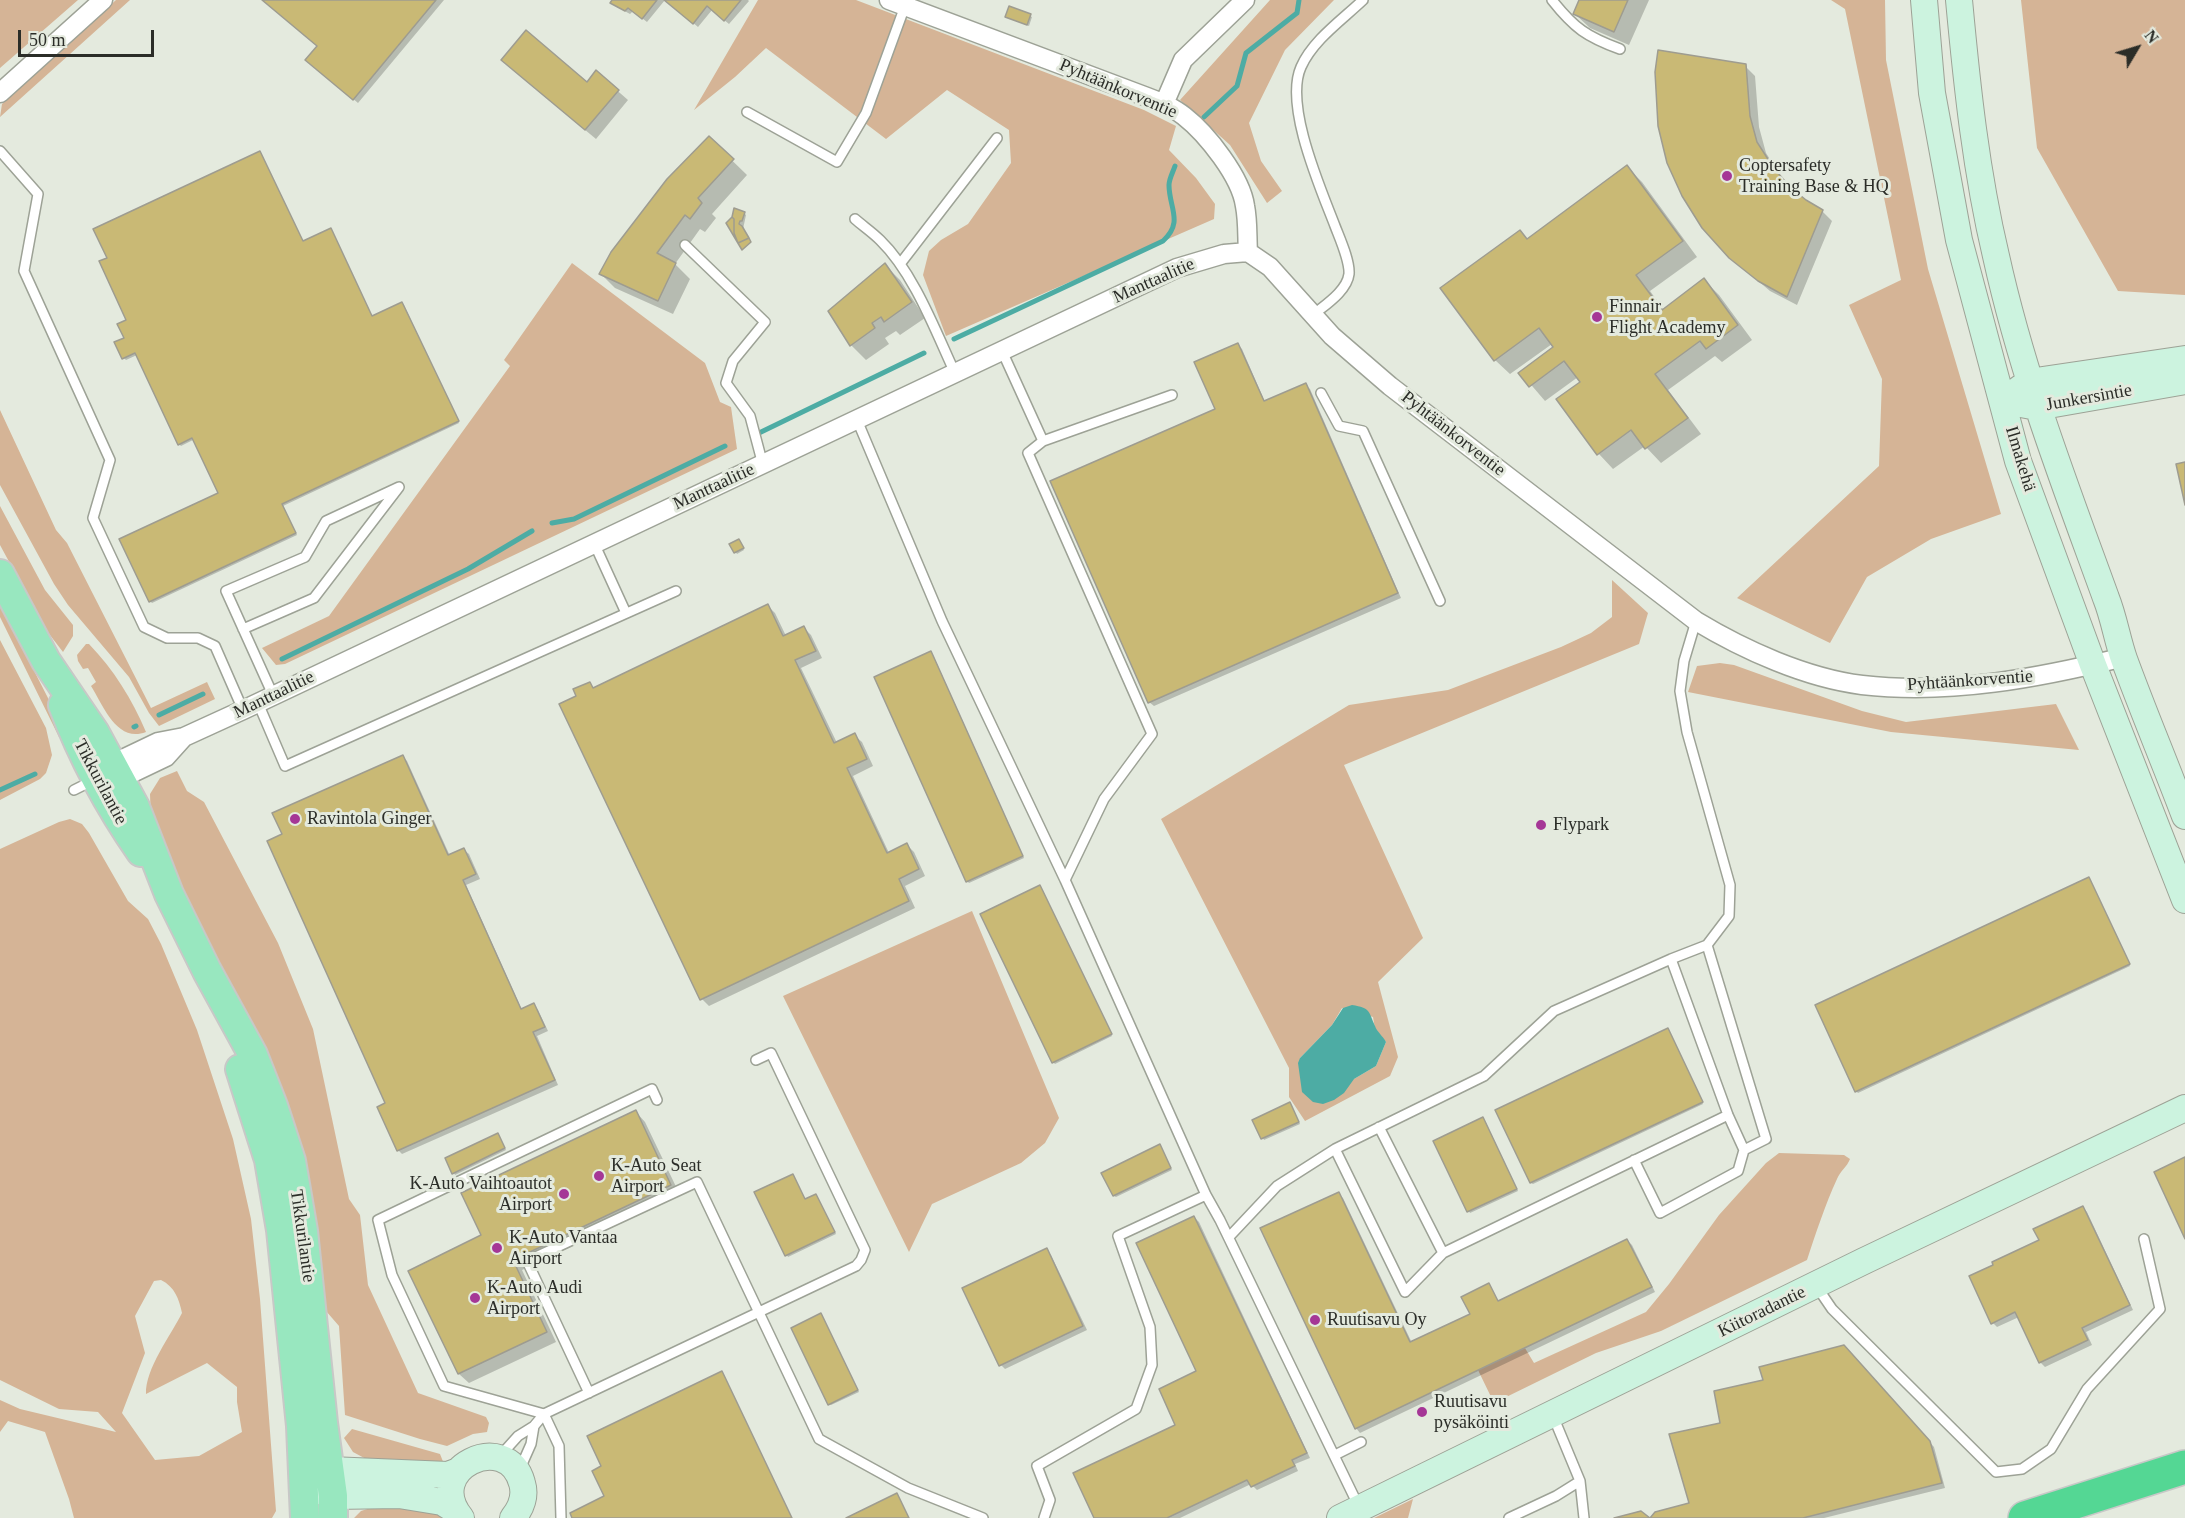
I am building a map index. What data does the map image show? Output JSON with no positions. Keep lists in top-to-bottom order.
{
  "streets": {
    "main road": [
      "Junkersintie",
      "Ilmakehä",
      "Tikkurilantie",
      "Kiitoradantie"
    ],
    "street": ["Pyhtäänkorventie", "Manttaalitie"]
  },
  "crossings": [
    ["Pyhtäänkorventie", "Manttaalitie"],
    ["Pyhtäänkorventie", "Ilmakehä"],
    ["Manttaalitie", "Tikkurilantie"],
    ["Junkersintie", "Ilmakehä"]
  ],
  "places": [
    "Coptersafety Training Base & HQ",
    "Finnair Flight Academy",
    "Ravintola Ginger",
    "Flypark",
    "K-Auto Seat Airport",
    "K-Auto Vaihtoautot Airport",
    "K-Auto Vantaa Airport",
    "K-Auto Audi Airport",
    "Ruutisavu Oy",
    "Ruutisavu pysäköinti"
  ],
  "scale_bar": "50 m",
  "north": "top right"
}
